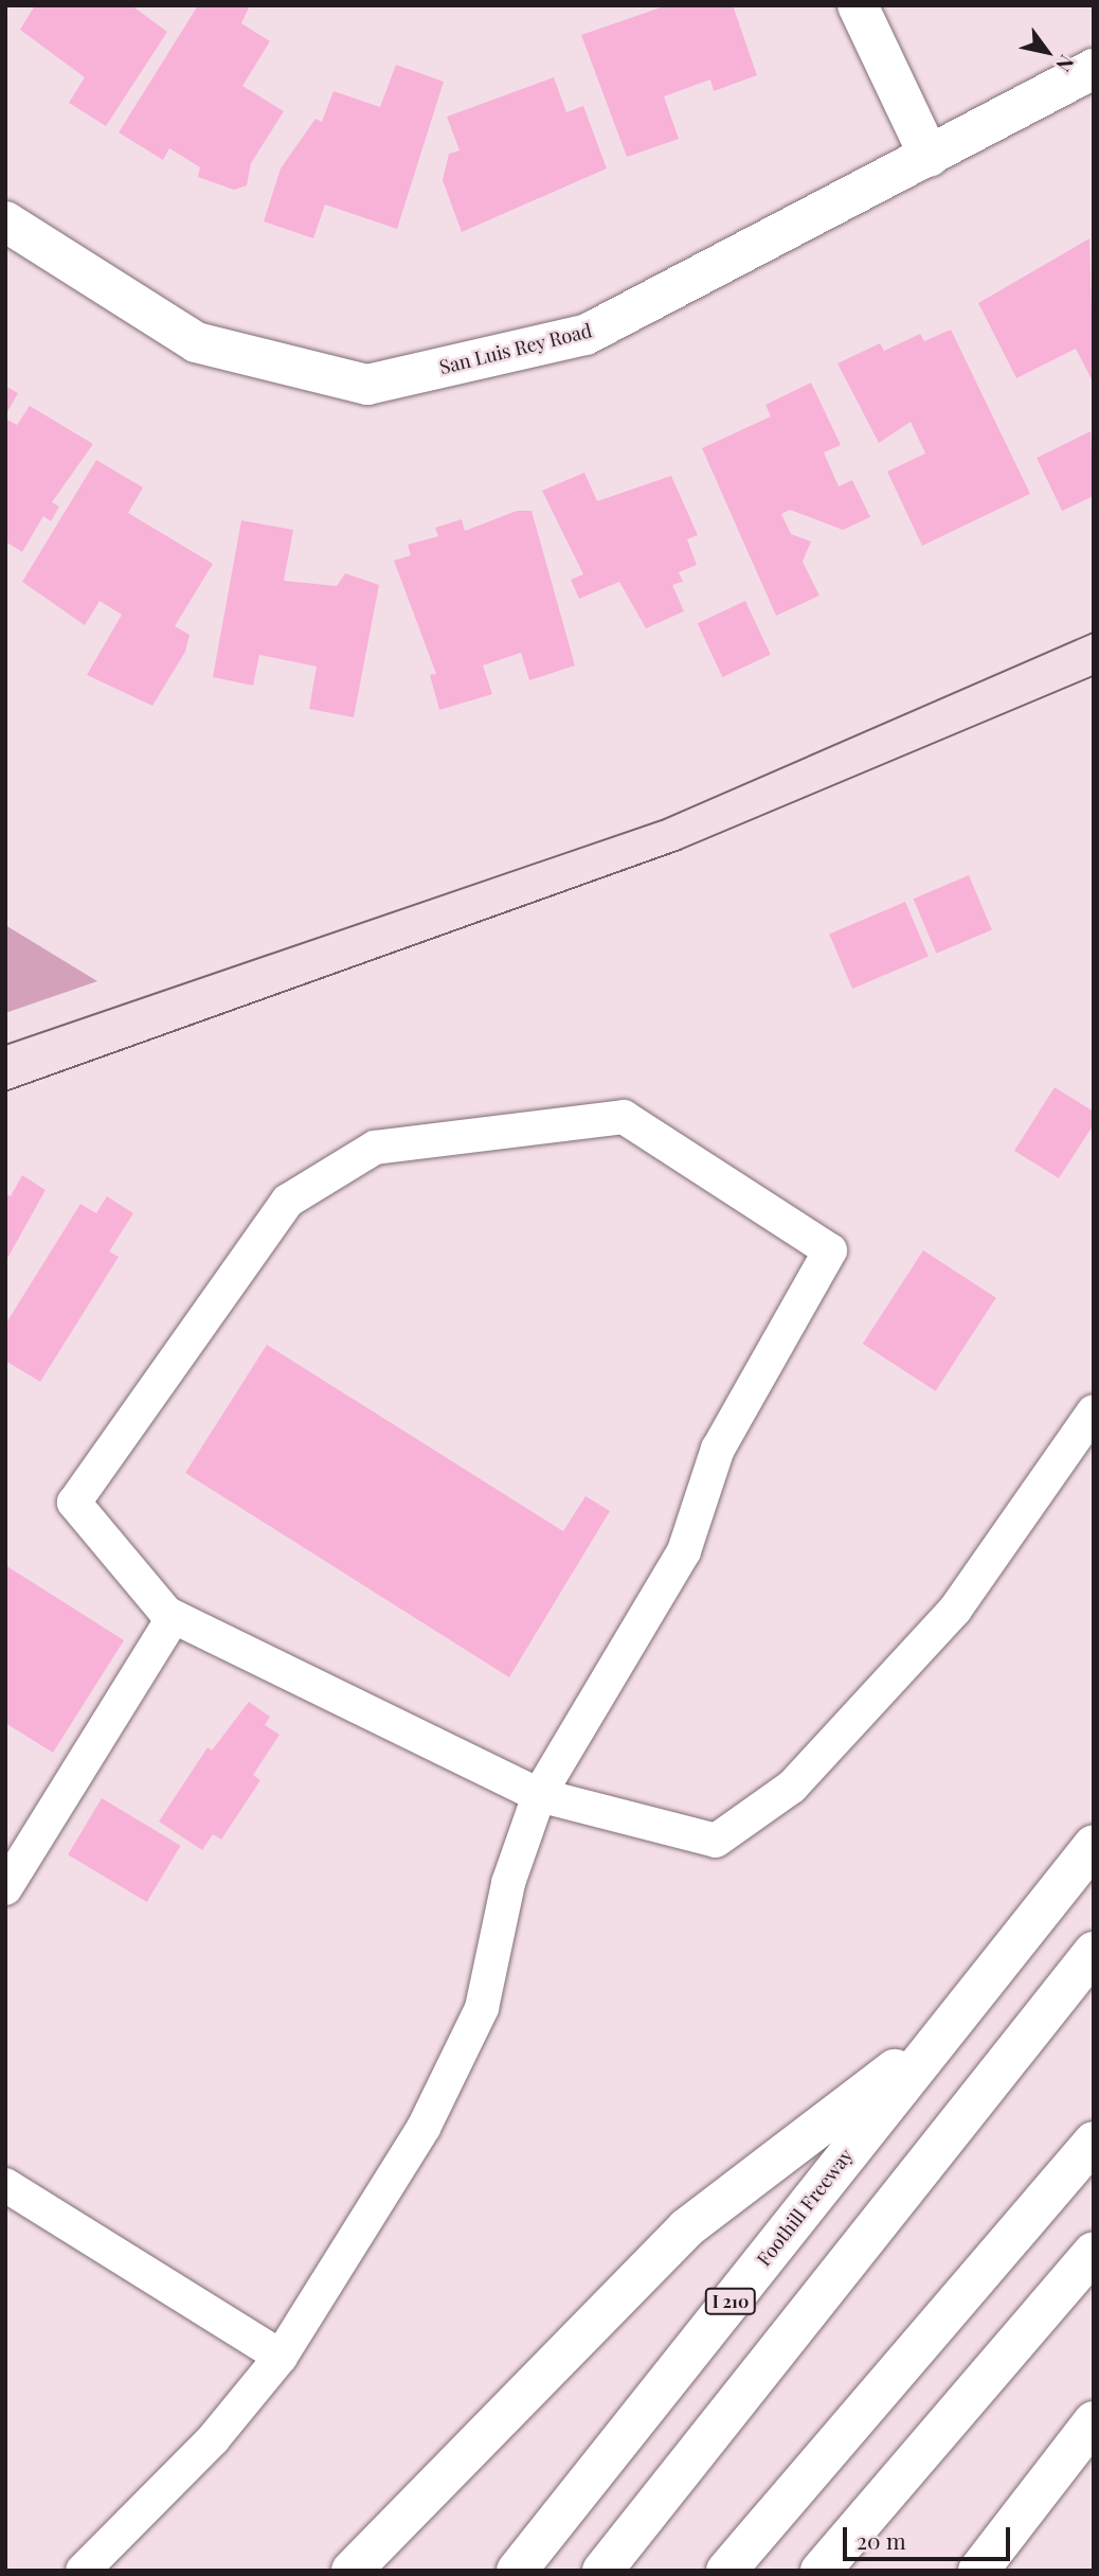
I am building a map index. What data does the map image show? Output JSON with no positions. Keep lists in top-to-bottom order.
{
  "streets": {
    "main road": ["San Luis Rey Road", "Foothill Freeway", "I 210"]
  },
  "scale_bar": "20 m",
  "north": "bottom right"
}
